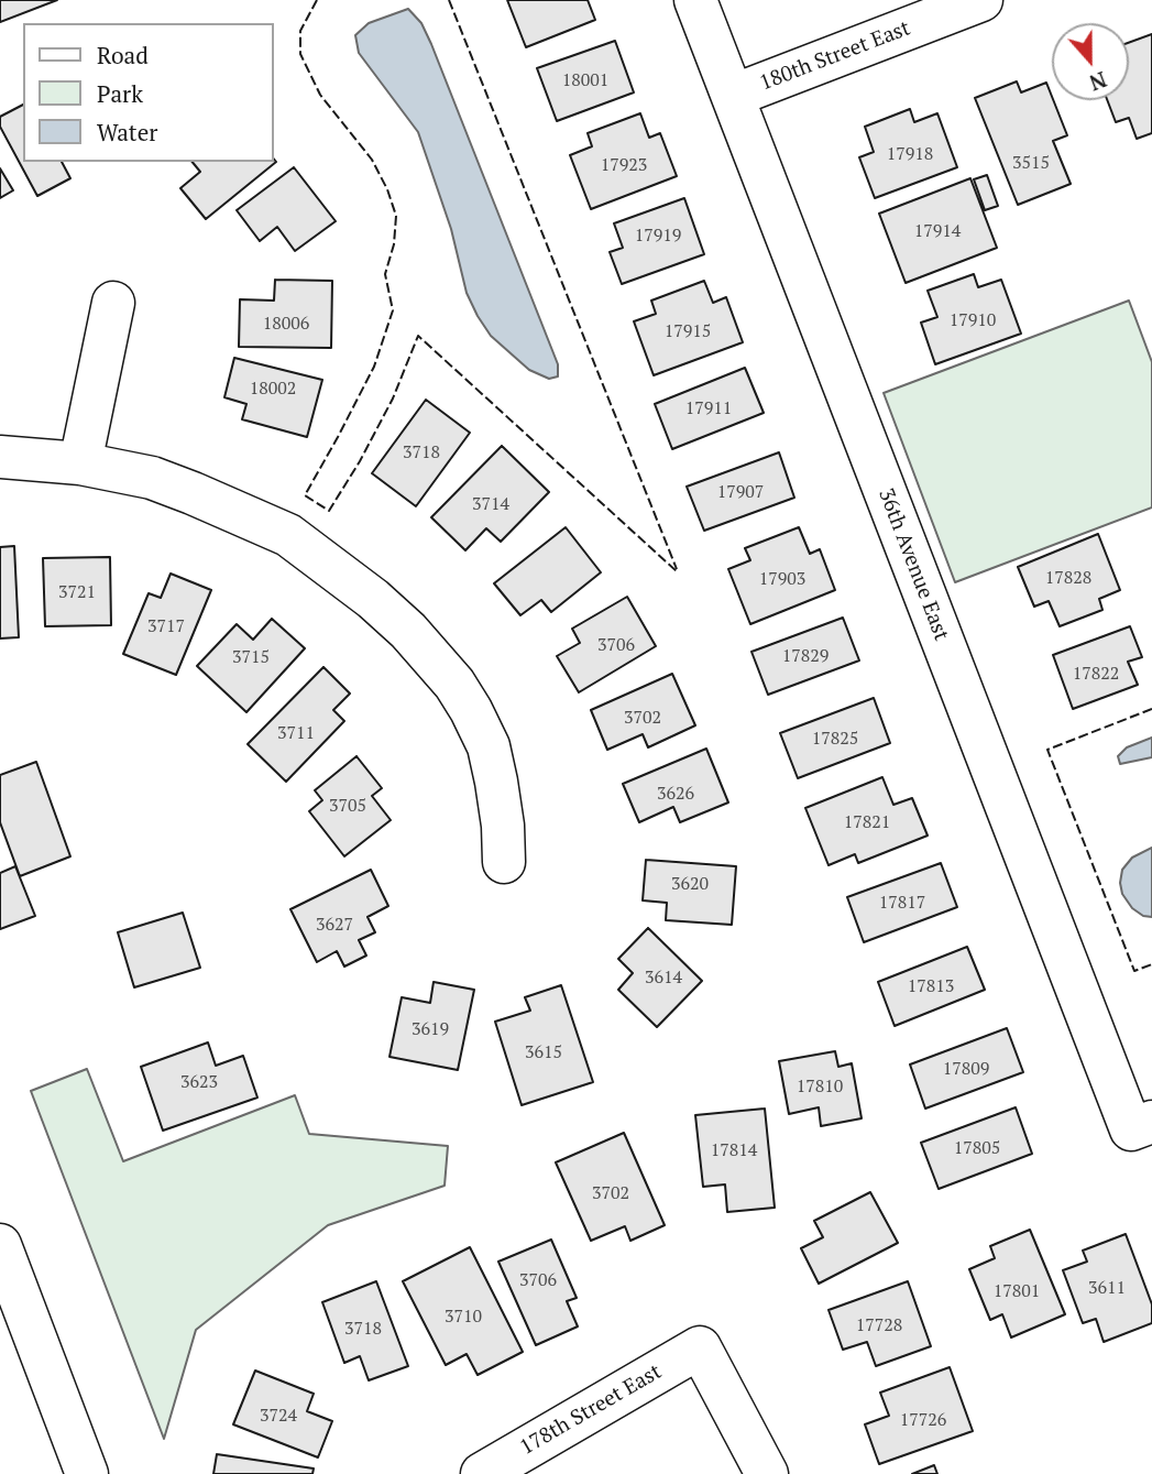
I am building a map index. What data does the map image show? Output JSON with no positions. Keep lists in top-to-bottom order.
{
  "streets": {
    "street": ["180th Street East", "36th Avenue East", "178th Street East"]
  },
  "crossings": [
    ["180th Street East", "36th Avenue East"]
  ],
  "house_numbers": [
    "18001",
    "17918",
    "3515",
    "17923",
    "17914",
    "17919",
    "17910",
    "18006",
    "17915",
    "18002",
    "17911",
    "3718",
    "17907",
    "3714",
    "17828",
    "17903",
    "3721",
    "3717",
    "3706",
    "17829",
    "3715",
    "17822",
    "3702",
    "3711",
    "17825",
    "3626",
    "3705",
    "17821",
    "3620",
    "17817",
    "3627",
    "3614",
    "17813",
    "3619",
    "3615",
    "17809",
    "3623",
    "17810",
    "17805",
    "17814",
    "3702",
    "3706",
    "3611",
    "17801",
    "3710",
    "17728",
    "3718",
    "3724",
    "17726"
  ],
  "legend": ["Road", "Park", "Water"],
  "north": "bottom"
}
